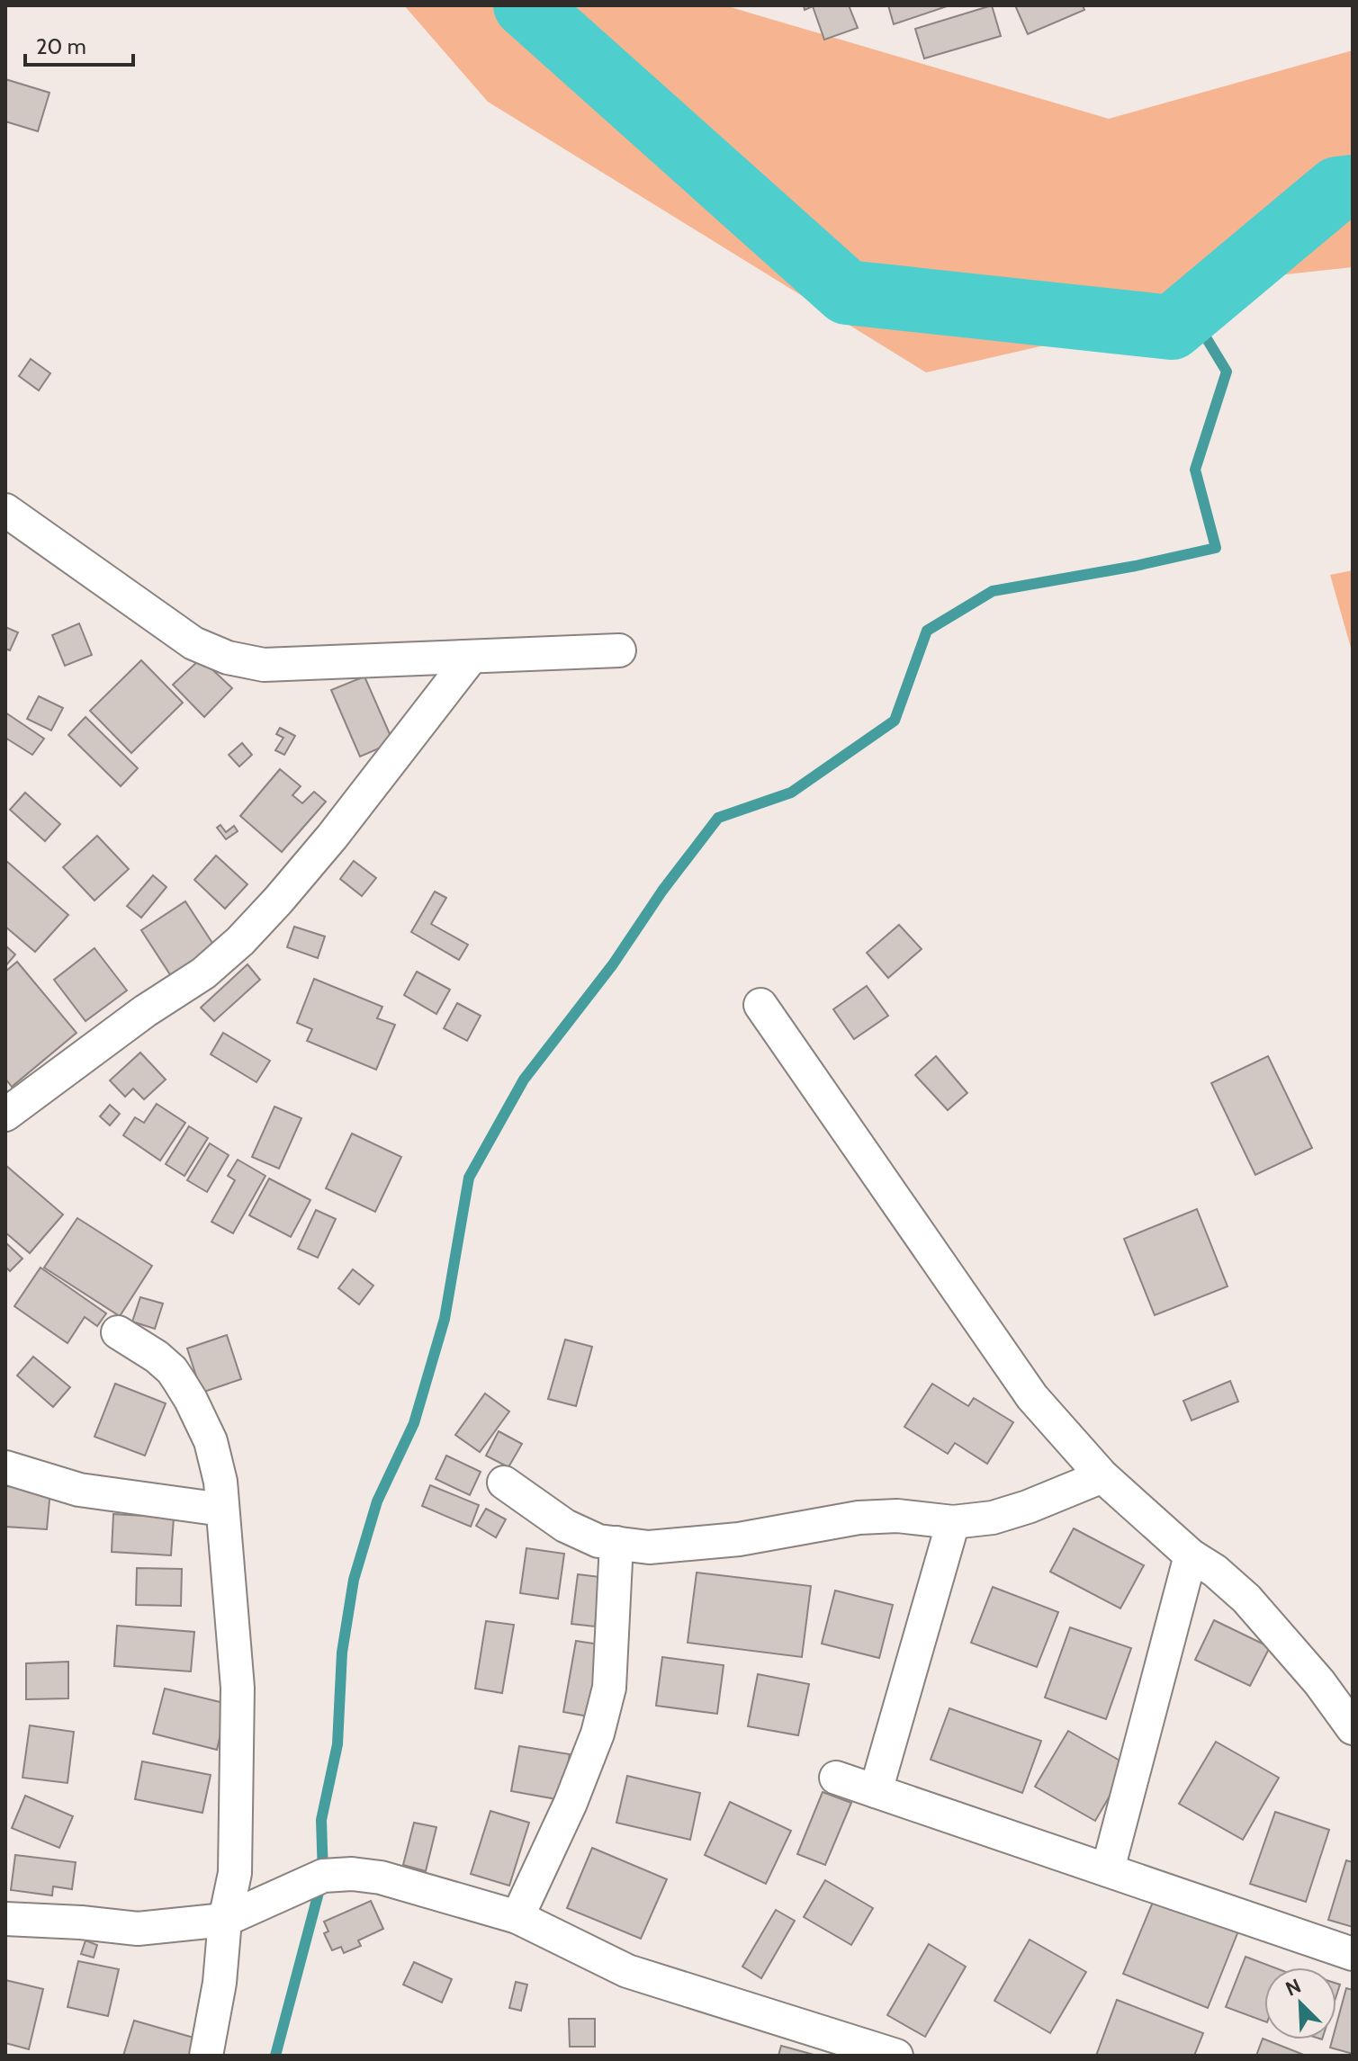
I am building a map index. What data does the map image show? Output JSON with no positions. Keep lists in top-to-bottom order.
{
  "scale_bar": "20 m",
  "north": "top left"
}
